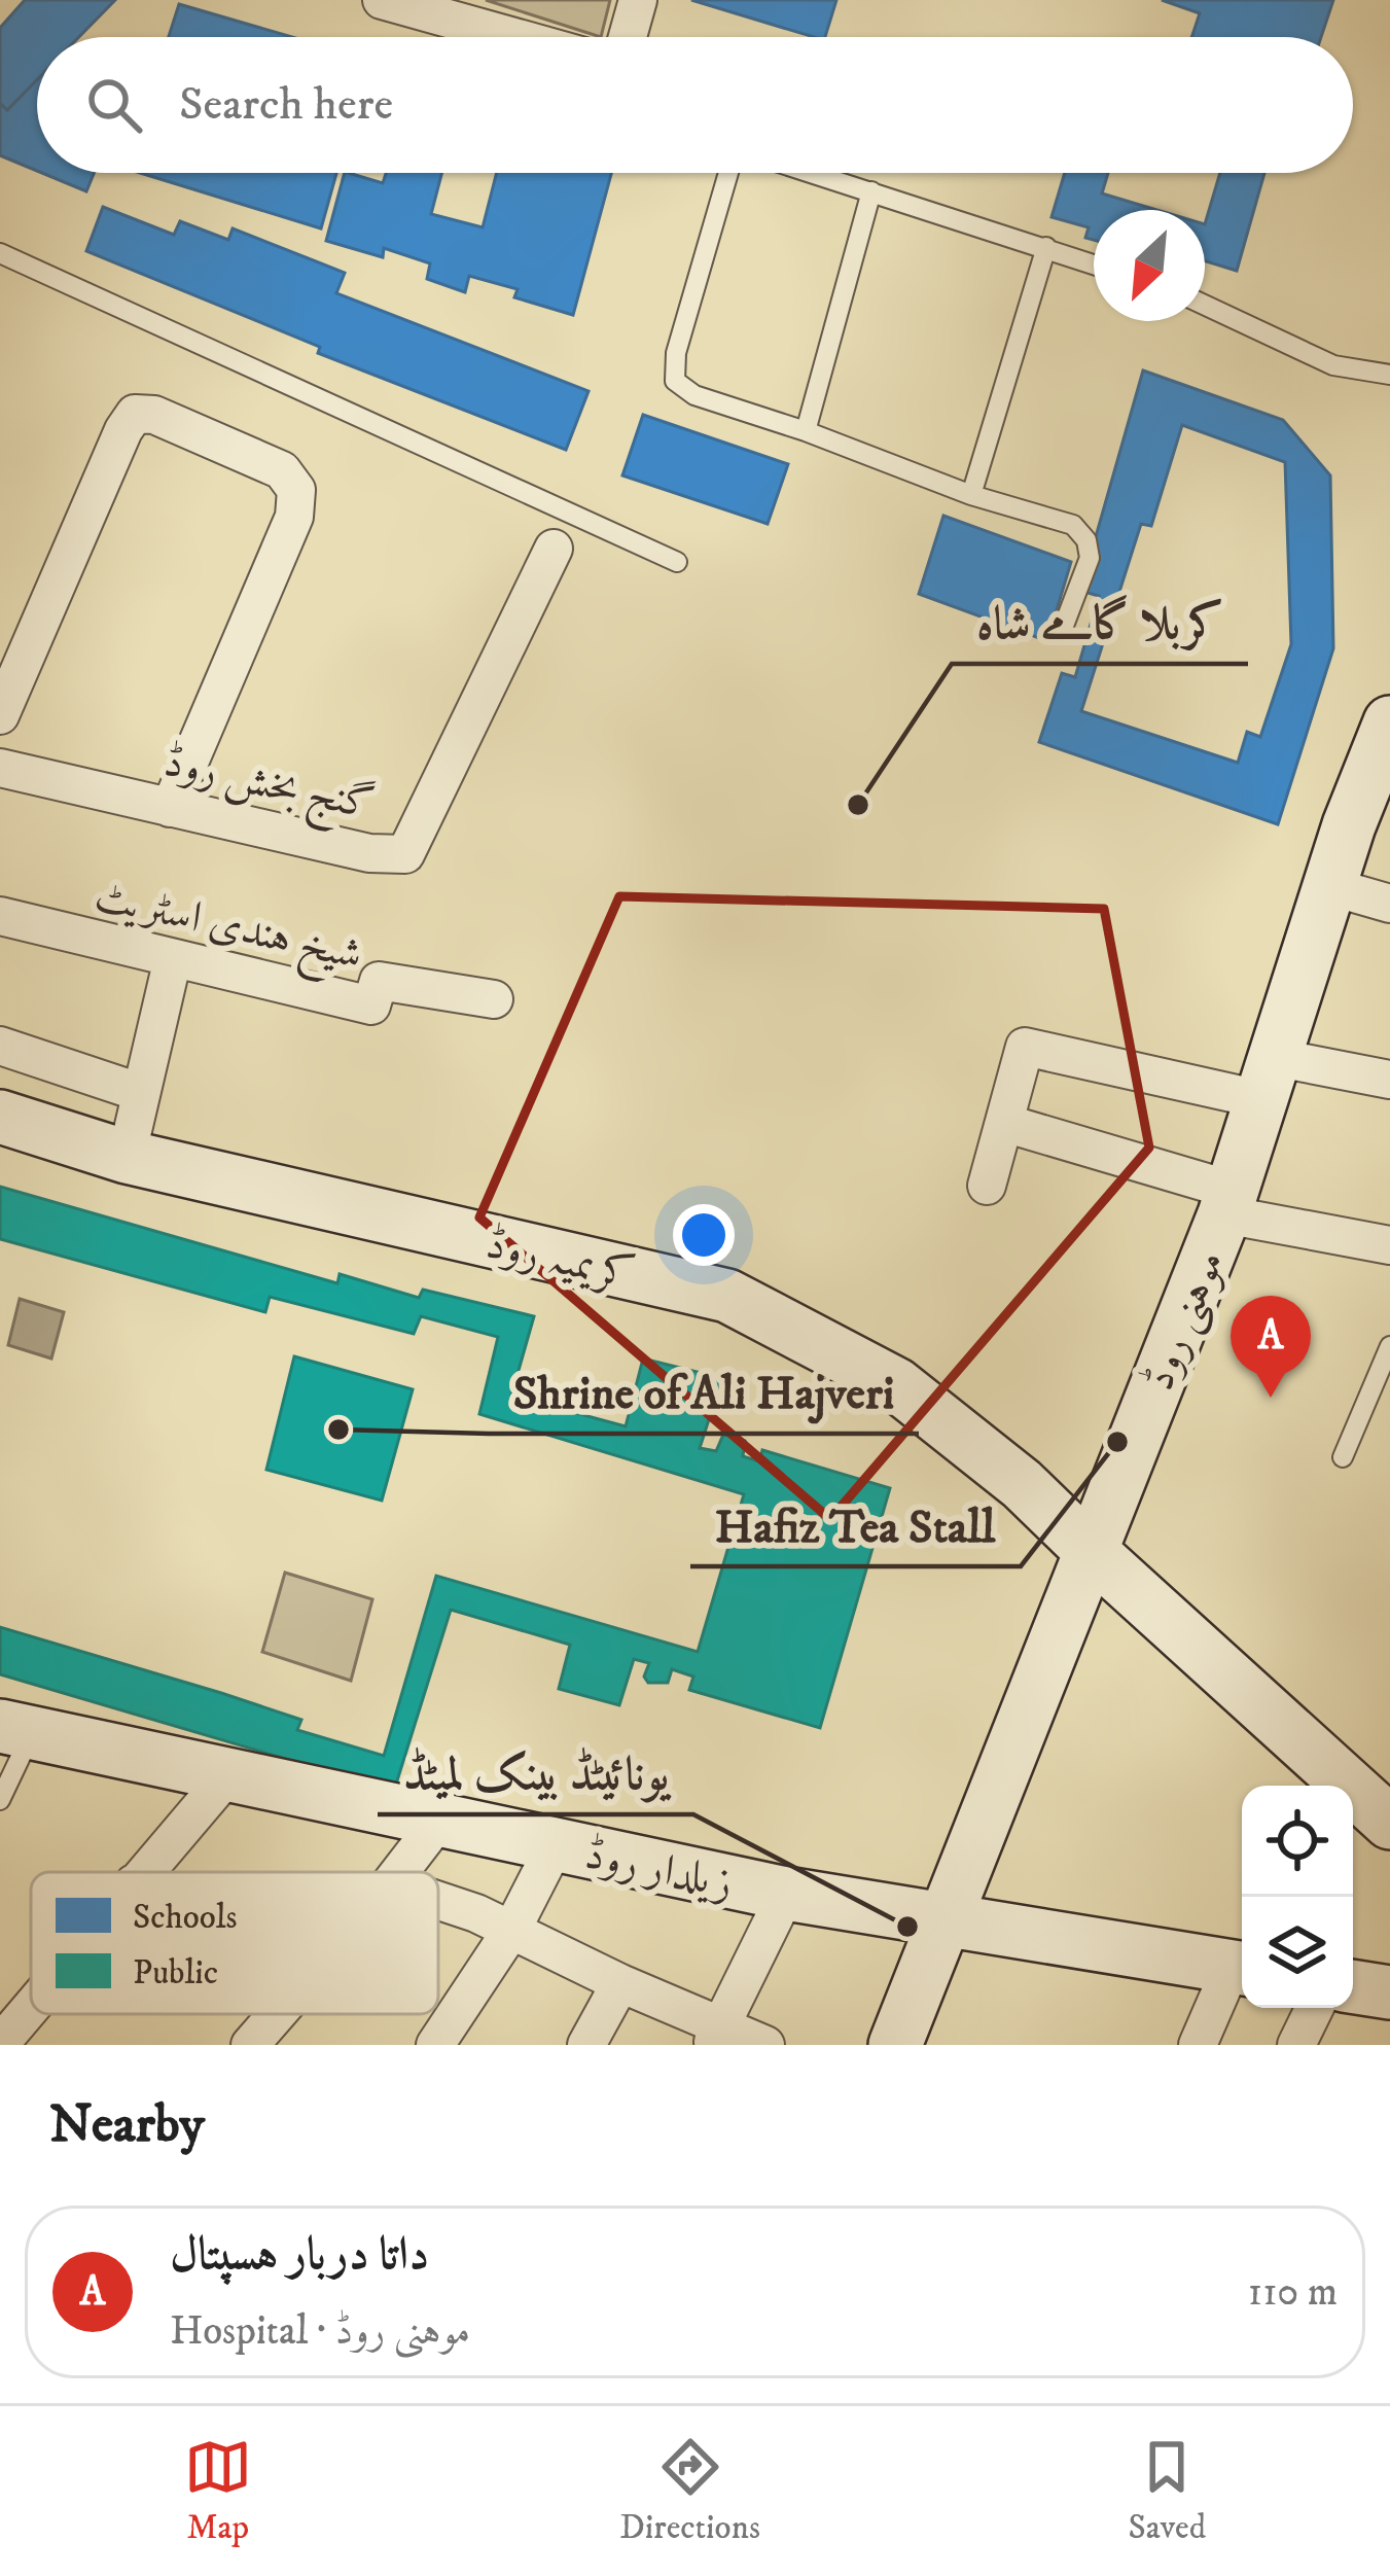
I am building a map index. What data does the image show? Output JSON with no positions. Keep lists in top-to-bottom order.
{
  "streets": {
    "main road": ["کریمیہ روڈ", "موہنی روڈ", "زیلدار روڈ"],
    "street": ["گنج بخش روڈ", "شیخ ہندی اسٹریٹ"]
  },
  "crossings": [
    ["کریمیہ روڈ", "موہنی روڈ"],
    ["موہنی روڈ", "زیلدار روڈ"]
  ],
  "places": [
    "کربلا گامے شاہ",
    "Shrine of Ali Hajveri",
    "Hafiz Tea Stall",
    "یونائیٹڈ بینک لمیٹڈ"
  ],
  "legend": ["Schools", "Public"],
  "north": "bottom left",
  "page": {
    "search": "Search here",
    "pins": "A",
    "heading": "Nearby",
    "list": [
      {
        "mark": "A",
        "name": "داتا دربار ہسپتال",
        "note": "Hospital · موہنی روڈ",
        "value": "110 m"
      }
    ],
    "nav": ["Map", "Directions", "Saved"]
  }
}
